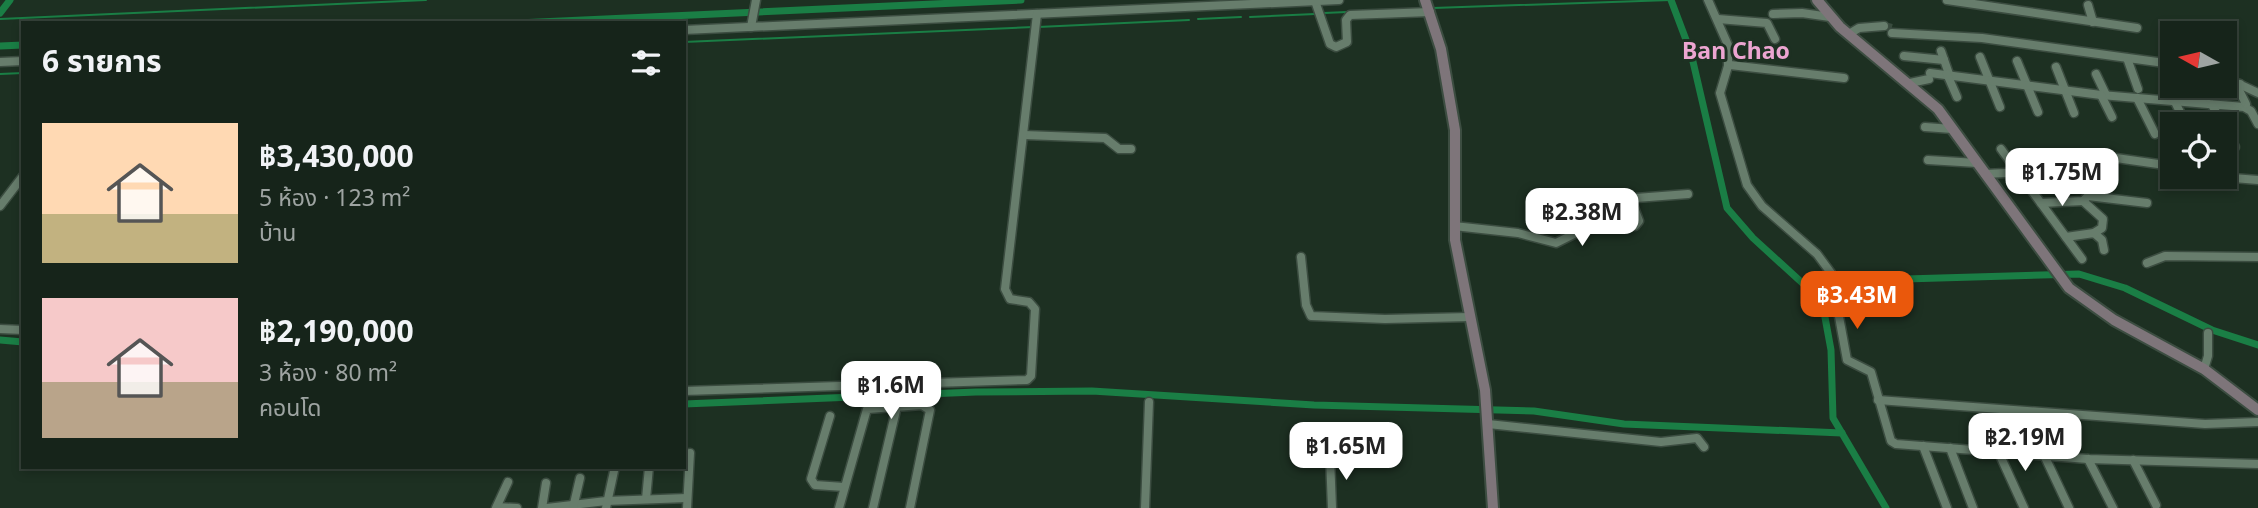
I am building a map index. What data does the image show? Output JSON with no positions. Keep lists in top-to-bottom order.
{
  "districts": ["Ban Chao"],
  "north": "left",
  "page": {
    "heading": "6 รายการ",
    "list": [
      {
        "name": "฿3,430,000",
        "note": "5 ห้อง · 123 m² · บ้าน"
      },
      {
        "name": "฿2,190,000",
        "note": "3 ห้อง · 80 m² · คอนโด"
      }
    ],
    "price": [
      "฿1.75M",
      "฿2.38M",
      "฿3.43M",
      "฿1.6M",
      "฿2.19M",
      "฿1.65M"
    ]
  }
}
